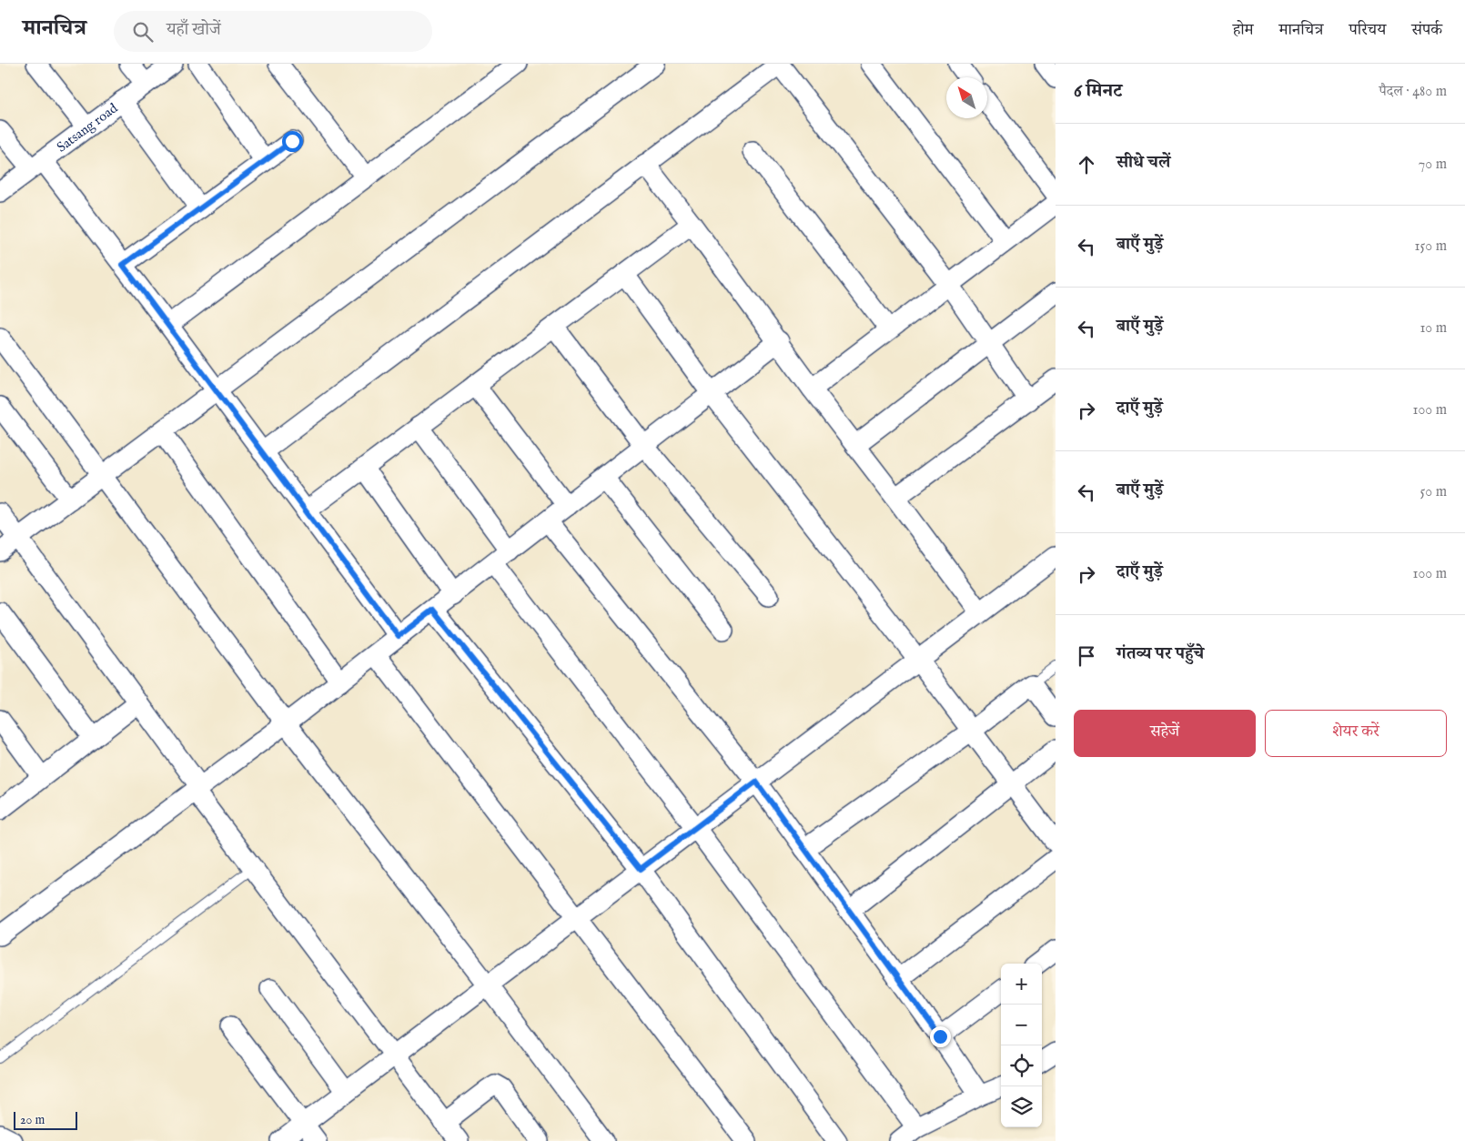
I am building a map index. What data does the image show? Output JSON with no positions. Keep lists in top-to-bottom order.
{
  "streets": {
    "street": ["Satsang road"]
  },
  "scale_bar": "20 m",
  "north": "top left",
  "page": {
    "header": "मानचित्र",
    "search": "यहाँ खोजें",
    "nav": [
      "होम",
      "मानचित्र",
      "परिचय",
      "संपर्क"
    ],
    "heading": ["6 मिनट", "पैदल · 480 m"],
    "list": [
      ["सीधे चलें", "70 m"],
      ["बाएँ मुड़ें", "150 m"],
      ["बाएँ मुड़ें", "10 m"],
      ["दाएँ मुड़ें", "100 m"],
      ["बाएँ मुड़ें", "50 m"],
      ["दाएँ मुड़ें", "100 m"],
      "गंतव्य पर पहुँचे"
    ],
    "buttons": ["सहेजें", "शेयर करें"],
    "map_buttons": ["+", "−"],
    "scale": "20 m"
  }
}
